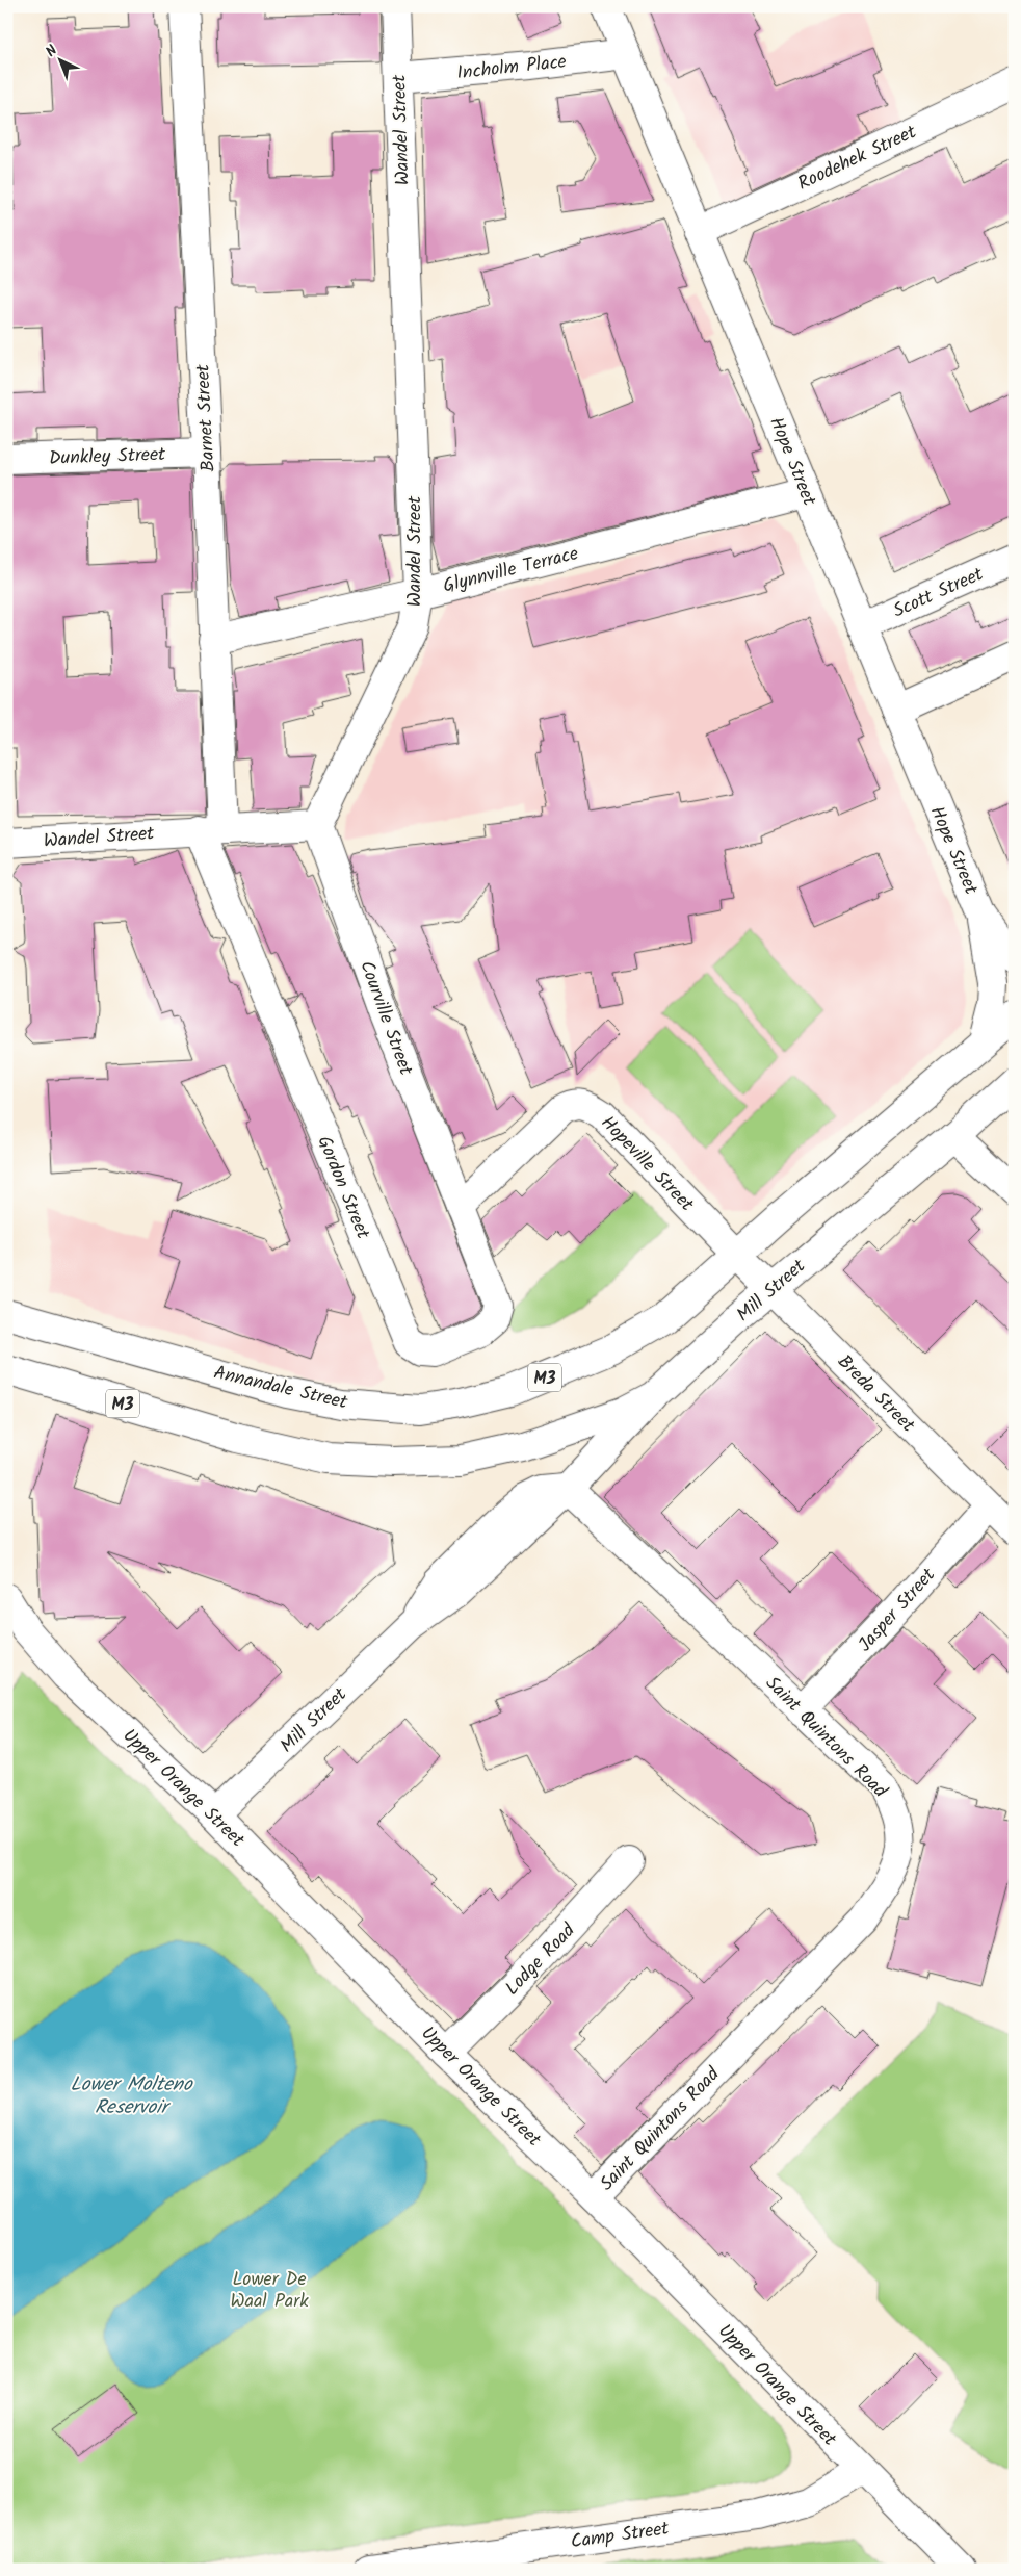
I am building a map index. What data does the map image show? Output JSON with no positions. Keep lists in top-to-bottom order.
{
  "streets": {
    "street": [
      "Incholm Place",
      "Wandel Street",
      "Roodehek Street",
      "Barnet Street",
      "Dunkley Street",
      "Hope Street",
      "Glynnville Terrace",
      "Scott Street",
      "Courville Street",
      "Hopeville Street",
      "Gordon Street",
      "Mill Street",
      "M3",
      "Annandale Street",
      "Breda Street",
      "Jasper Street",
      "Saint Quintons Road",
      "Upper Orange Street",
      "Lodge Road",
      "Camp Street"
    ]
  },
  "crossings": [
    ["Incholm Place", "Wandel Street"],
    ["Incholm Place", "Hope Street"],
    ["Wandel Street", "Barnet Street"],
    ["Wandel Street", "Glynnville Terrace"],
    ["Wandel Street", "Courville Street"],
    ["Wandel Street", "Gordon Street"],
    ["Roodehek Street", "Hope Street"],
    ["Barnet Street", "Dunkley Street"],
    ["Barnet Street", "Glynnville Terrace"],
    ["Barnet Street", "Gordon Street"],
    ["Hope Street", "Glynnville Terrace"],
    ["Hope Street", "Scott Street"],
    ["Hope Street", "M3"],
    ["Courville Street", "Hopeville Street"],
    ["Courville Street", "Gordon Street"],
    ["Hopeville Street", "Gordon Street"],
    ["Hopeville Street", "M3"],
    ["Hopeville Street", "Annandale Street"],
    ["Hopeville Street", "Breda Street"],
    ["Mill Street", "M3"],
    ["Mill Street", "Breda Street"],
    ["Mill Street", "Saint Quintons Road"],
    ["Mill Street", "Upper Orange Street"],
    ["M3", "Annandale Street"],
    ["M3", "Breda Street"],
    ["Annandale Street", "Breda Street"],
    ["Breda Street", "Jasper Street"],
    ["Jasper Street", "Saint Quintons Road"],
    ["Saint Quintons Road", "Upper Orange Street"],
    ["Upper Orange Street", "Lodge Road"],
    ["Upper Orange Street", "Camp Street"]
  ],
  "water": ["Lower Molteno Reservoir"],
  "parks": ["Lower De Waal Park"],
  "north": "top left"
}
